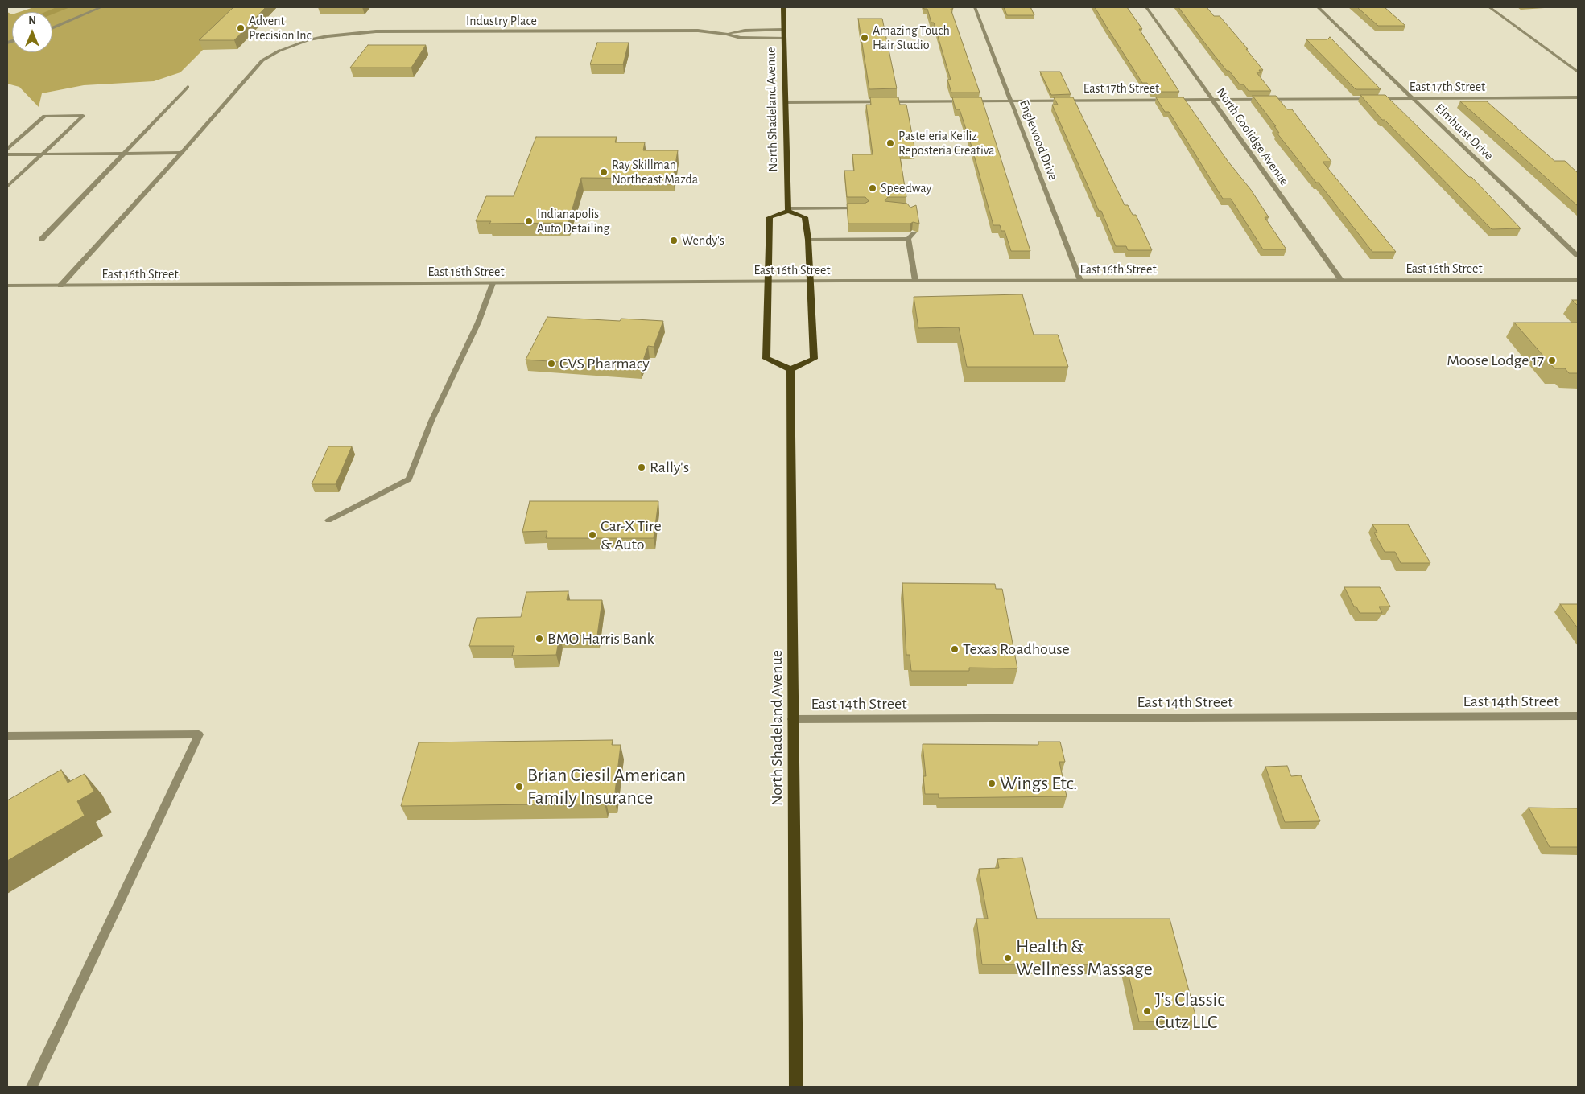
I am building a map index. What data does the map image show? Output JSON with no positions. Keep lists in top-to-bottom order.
{
  "streets": {
    "main road": ["North Shadeland Avenue"],
    "street": [
      "Industry Place",
      "East 17th Street",
      "Elmhurst Drive",
      "North Coolidge Avenue",
      "Englewood Drive",
      "East 16th Street",
      "East 14th Street"
    ]
  },
  "crossings": [
    ["Industry Place", "North Shadeland Avenue"],
    ["Industry Place", "East 16th Street"],
    ["East 17th Street", "North Shadeland Avenue"],
    ["East 17th Street", "Elmhurst Drive"],
    ["East 17th Street", "North Coolidge Avenue"],
    ["East 17th Street", "Englewood Drive"],
    ["North Shadeland Avenue", "East 14th Street"],
    ["North Coolidge Avenue", "East 16th Street"],
    ["Englewood Drive", "East 16th Street"]
  ],
  "places": [
    "Advent Precision Inc",
    "Amazing Touch Hair Studio",
    "Pasteleria Keiliz Reposteria Creativa",
    "Ray Skillman Northeast Mazda",
    "Speedway",
    "Indianapolis Auto Detailing",
    "Wendy's",
    "Moose Lodge 17",
    "CVS Pharmacy",
    "Rally's",
    "Car-X Tire & Auto",
    "BMO Harris Bank",
    "Texas Roadhouse",
    "Wings Etc.",
    "Brian Ciesil American Family Insurance",
    "Health & Wellness Massage",
    "J's Classic Cutz LLC"
  ],
  "north": "top"
}
